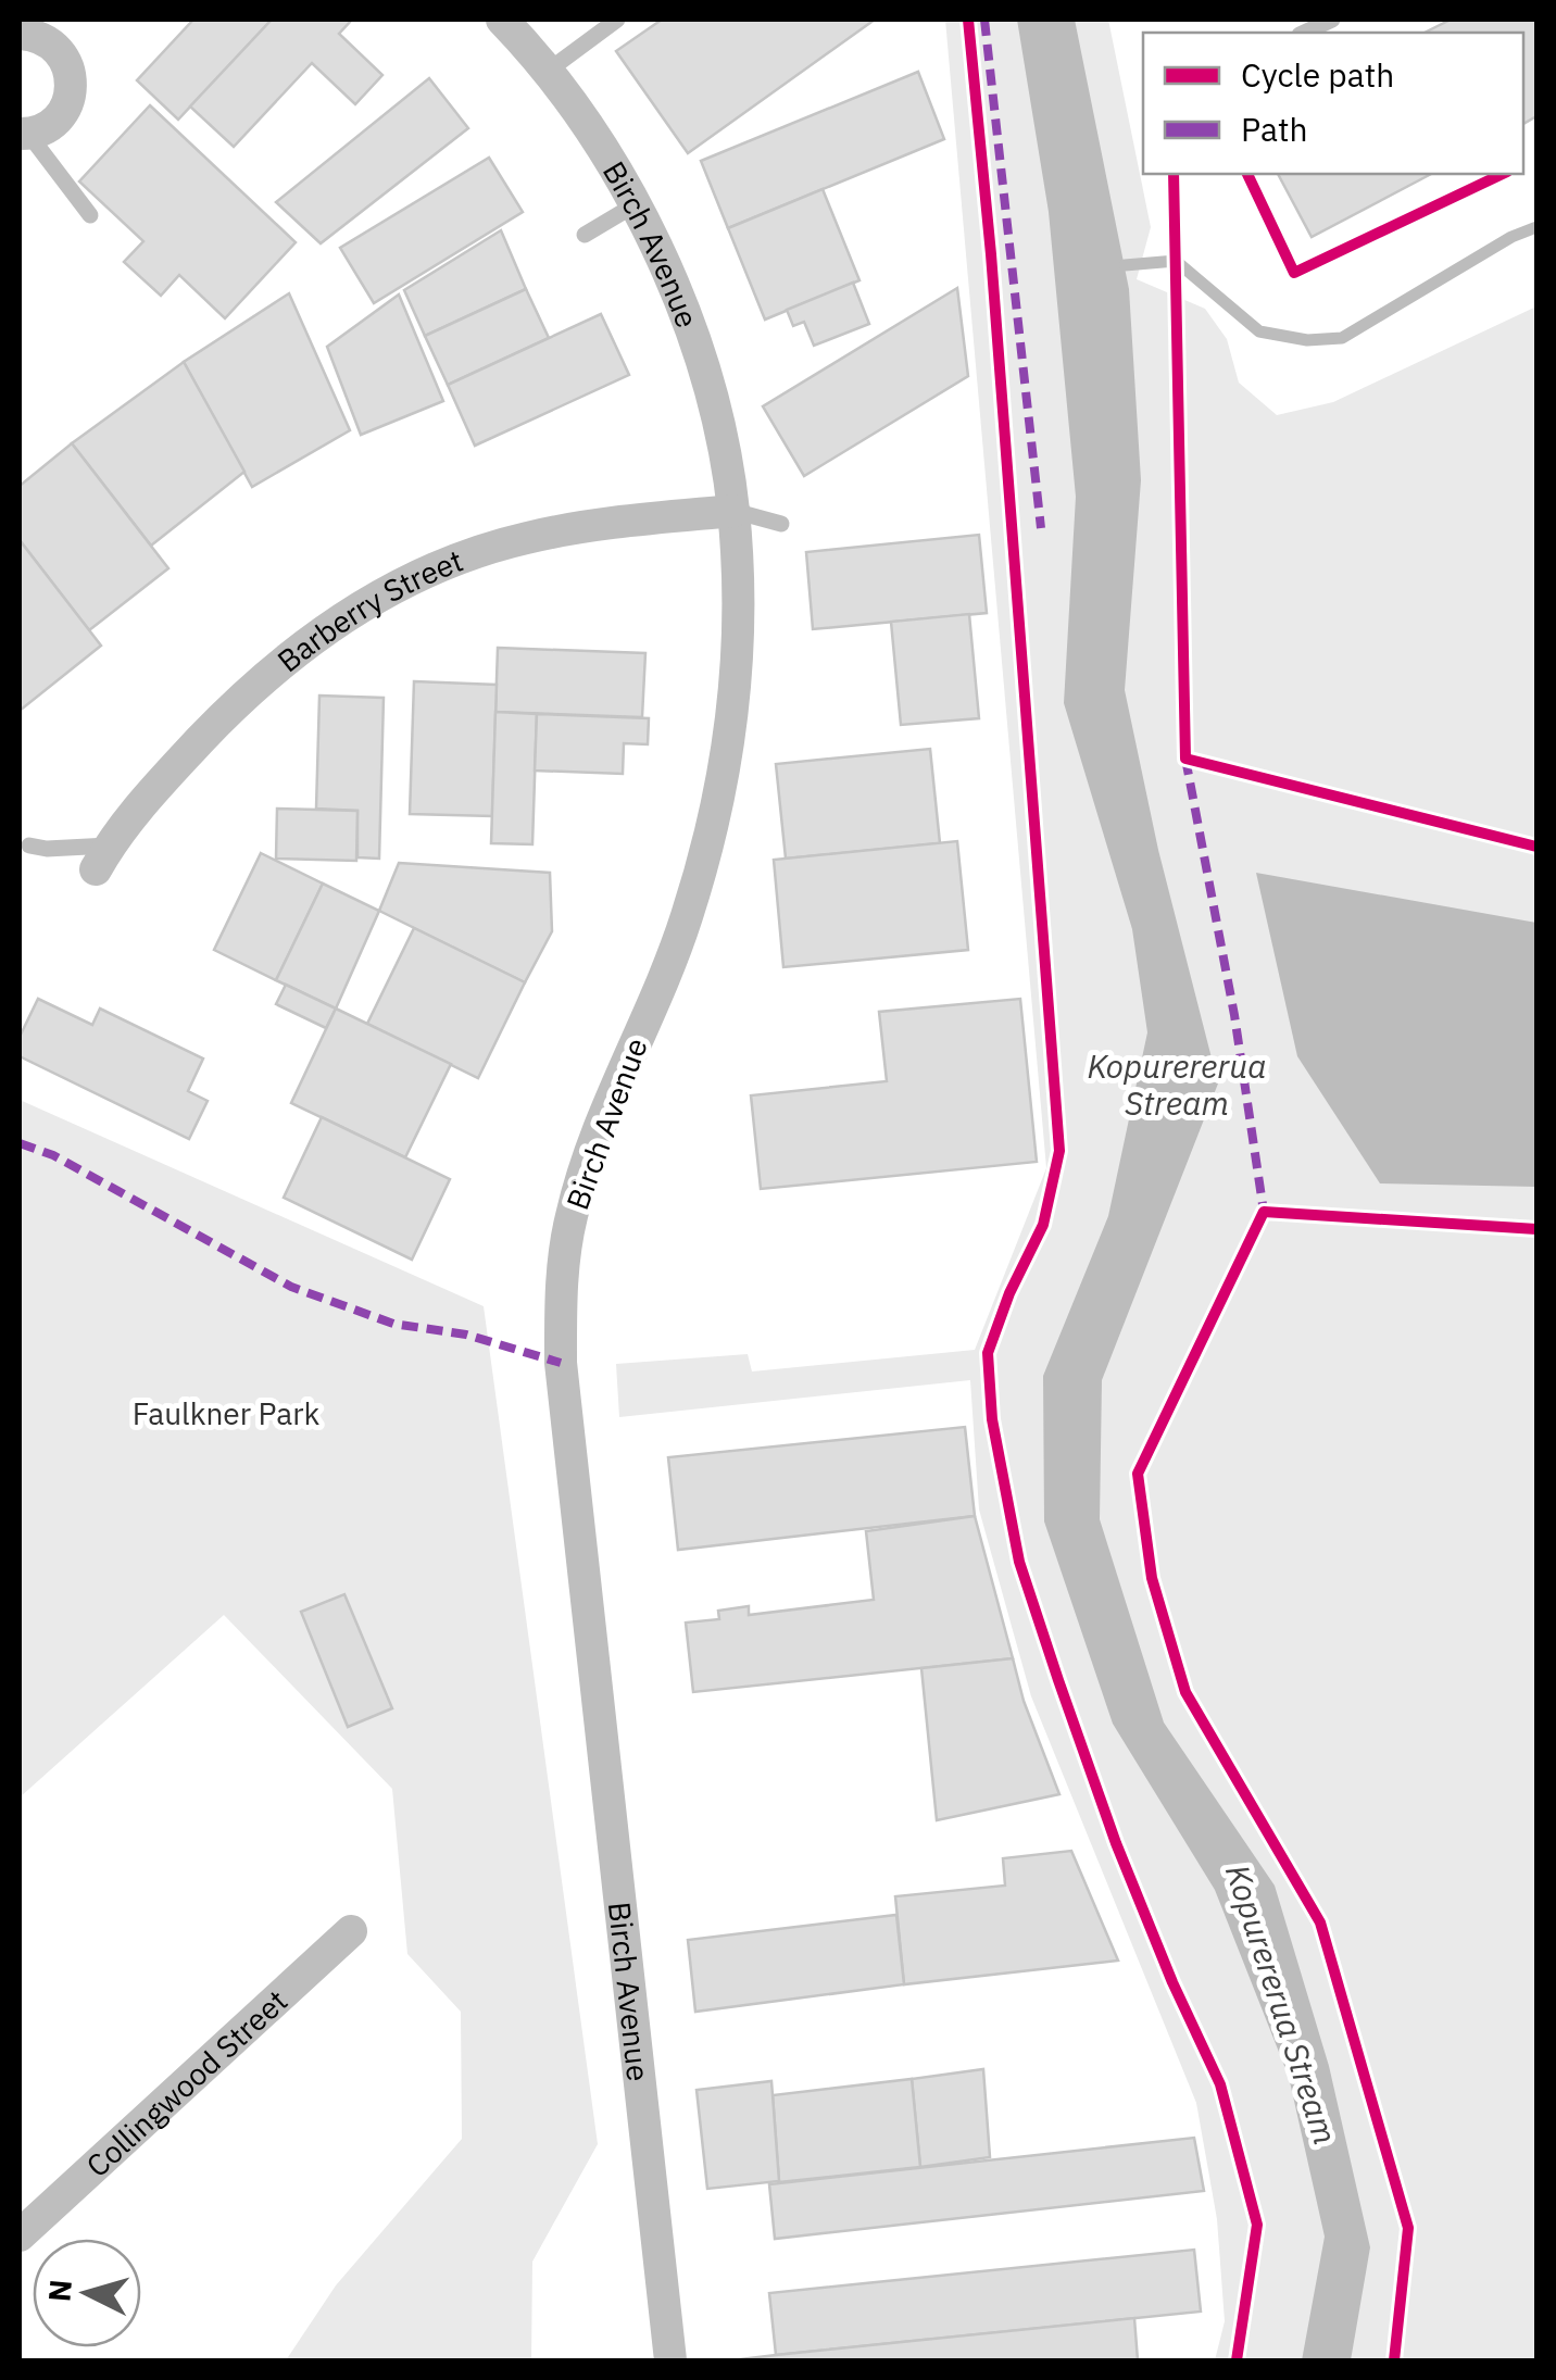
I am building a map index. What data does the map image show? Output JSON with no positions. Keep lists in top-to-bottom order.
{
  "streets": {
    "street": ["Birch Avenue", "Barberry Street", "Collingwood Street"]
  },
  "crossings": [
    ["Birch Avenue", "Barberry Street"]
  ],
  "water": ["Kopurererua Stream"],
  "parks": ["Faulkner Park"],
  "legend": ["Cycle path", "Path"],
  "north": "left"
}
